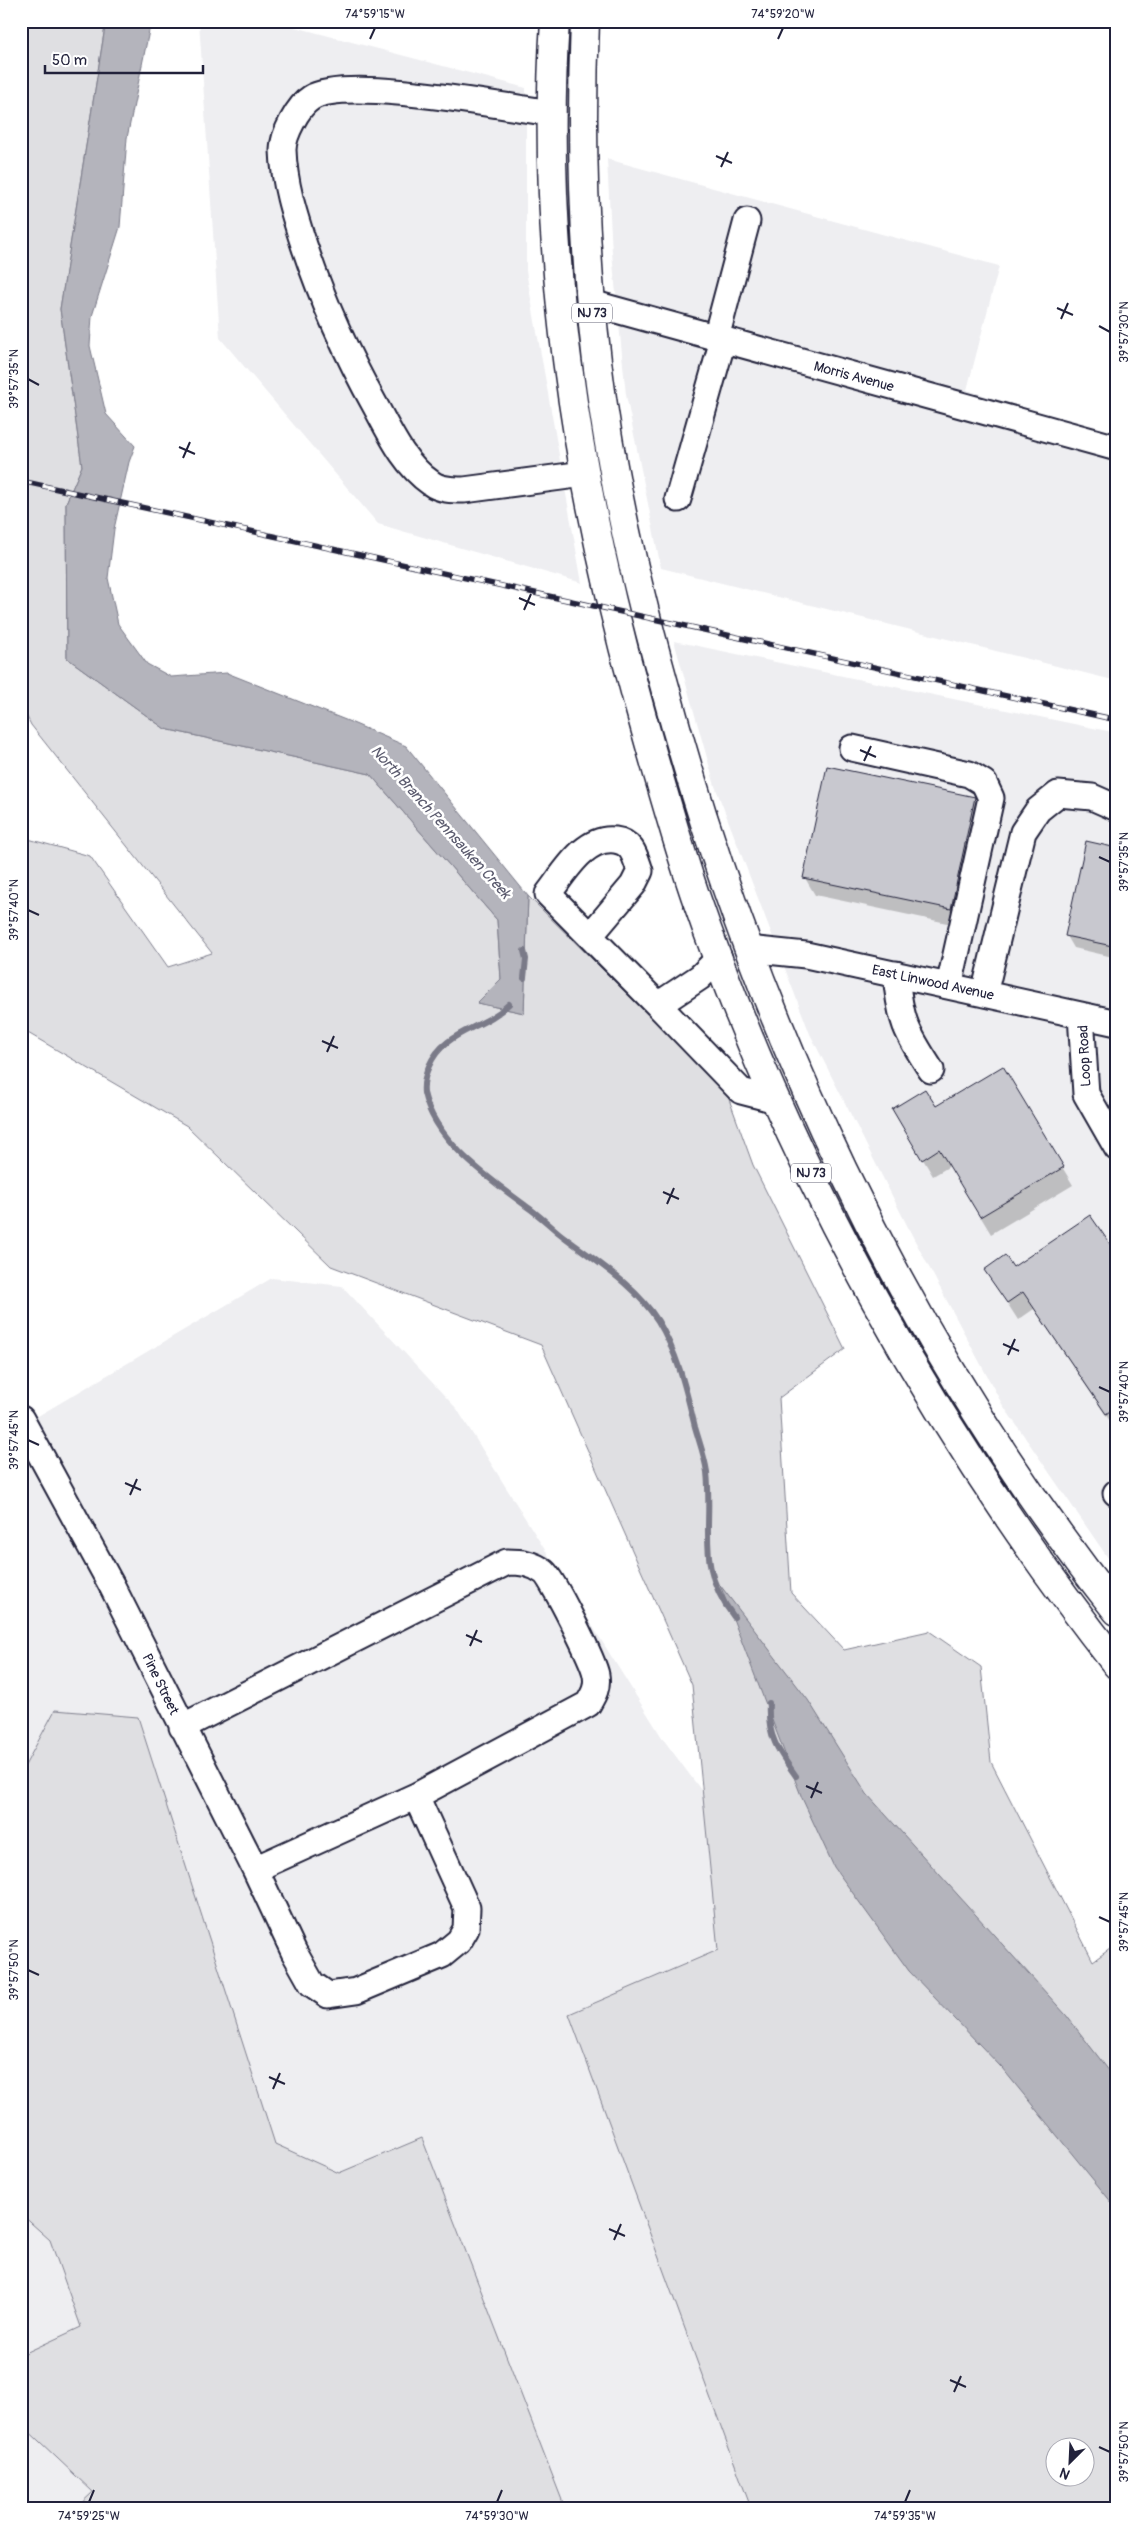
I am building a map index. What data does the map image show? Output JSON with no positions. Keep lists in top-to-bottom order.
{
  "streets": {
    "highway": ["NJ 73"],
    "street": [
      "Morris Avenue",
      "East Linwood Avenue",
      "Loop Road",
      "Pine Street"
    ]
  },
  "crossings": [
    ["NJ 73", "Morris Avenue"],
    ["NJ 73", "East Linwood Avenue"],
    ["East Linwood Avenue", "Loop Road"]
  ],
  "water": ["North Branch Pennsauken Creek"],
  "scale_bar": "50 m",
  "north": "bottom left",
  "coordinates": [
    "74°59'15\"W",
    "74°59'20\"W",
    "39°57'30\"N",
    "39°57'35\"N",
    "39°57'40\"N",
    "39°57'45\"N",
    "39°57'50\"N",
    "74°59'25\"W",
    "74°59'30\"W",
    "74°59'35\"W"
  ]
}
